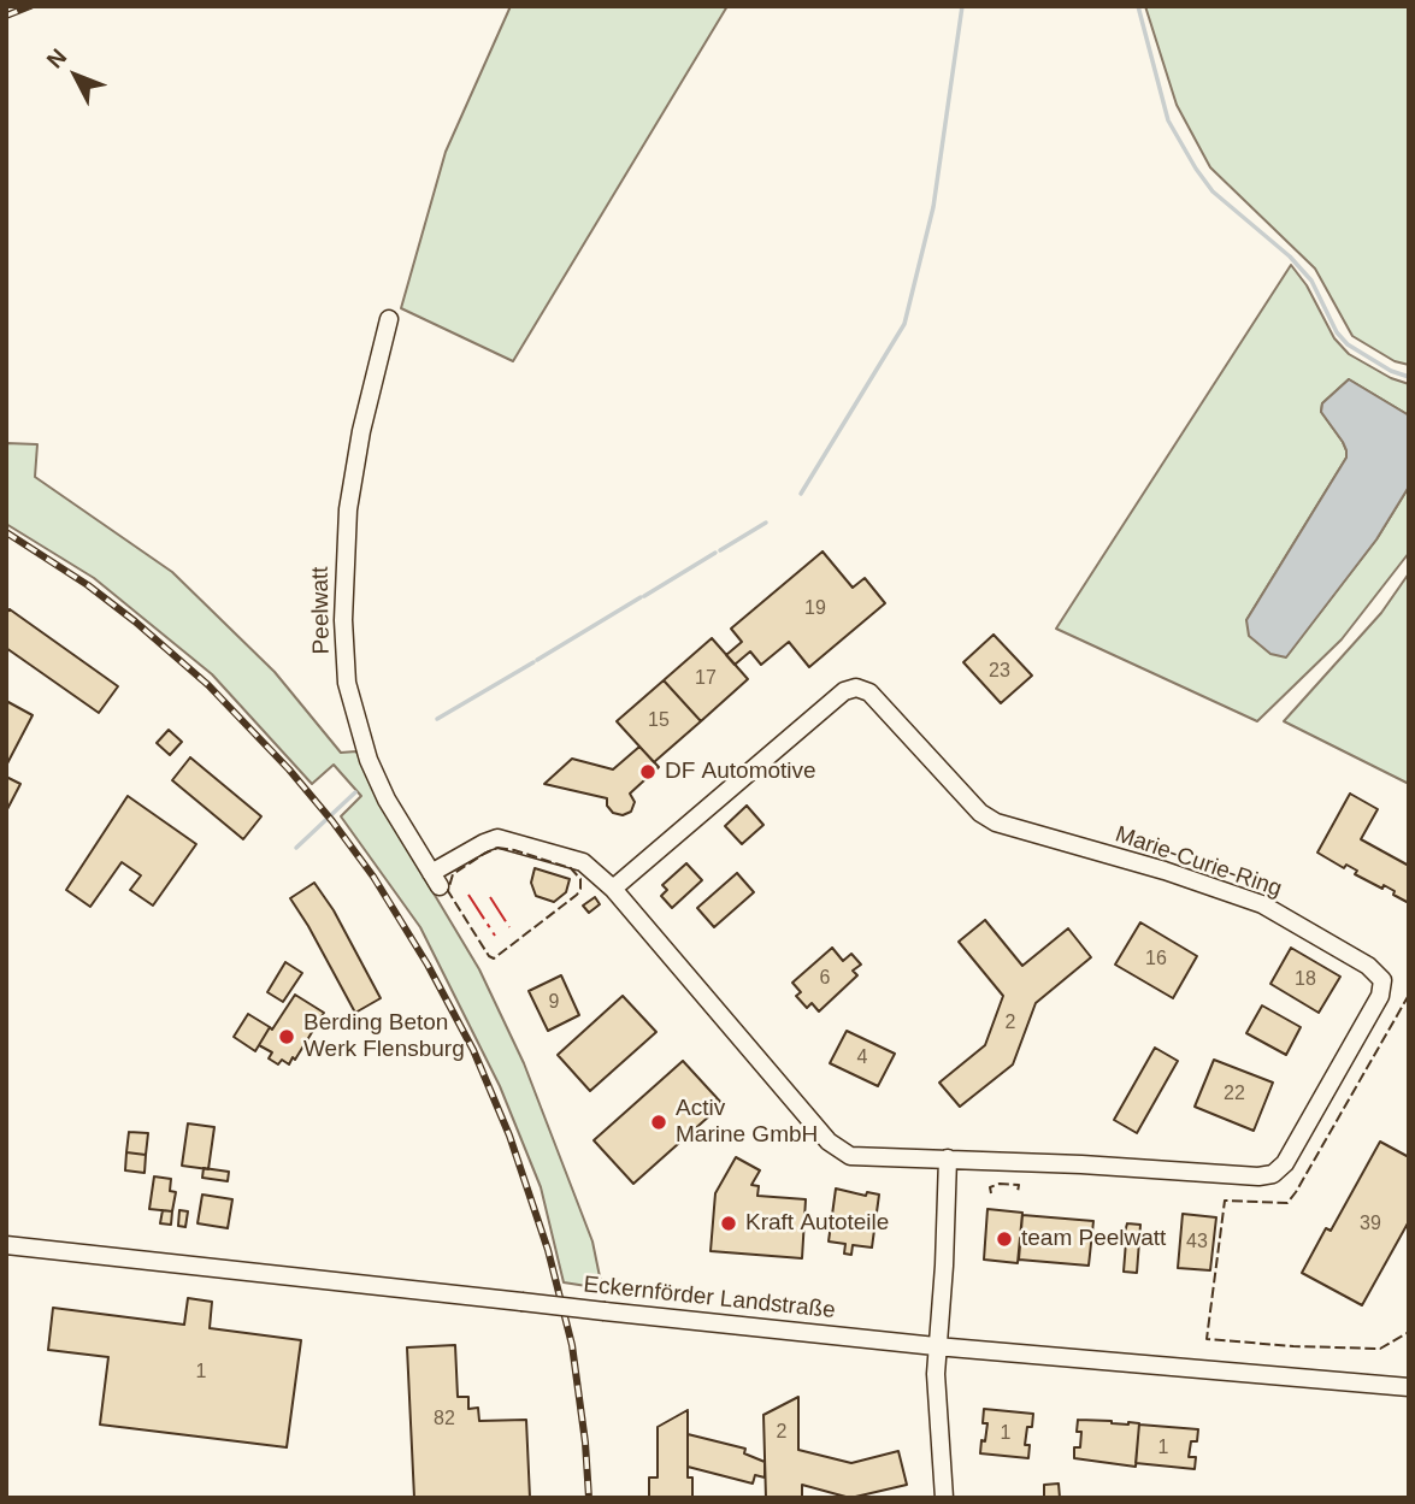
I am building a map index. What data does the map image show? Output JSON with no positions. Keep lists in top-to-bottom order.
{
  "streets": {
    "street": ["Peelwatt", "Marie-Curie-Ring", "Eckernförder Landstraße"]
  },
  "crossings": [
    ["Peelwatt", "Marie-Curie-Ring"]
  ],
  "places": [
    "DF Automotive",
    "Berding Beton Werk Flensburg",
    "Activ Marine GmbH",
    "Kraft Autoteile",
    "team Peelwatt"
  ],
  "house_numbers": [
    "19",
    "23",
    "17",
    "15",
    "16",
    "6",
    "18",
    "9",
    "2",
    "4",
    "22",
    "39",
    "43",
    "1",
    "82",
    "2",
    "1",
    "1"
  ],
  "north": "top left"
}
